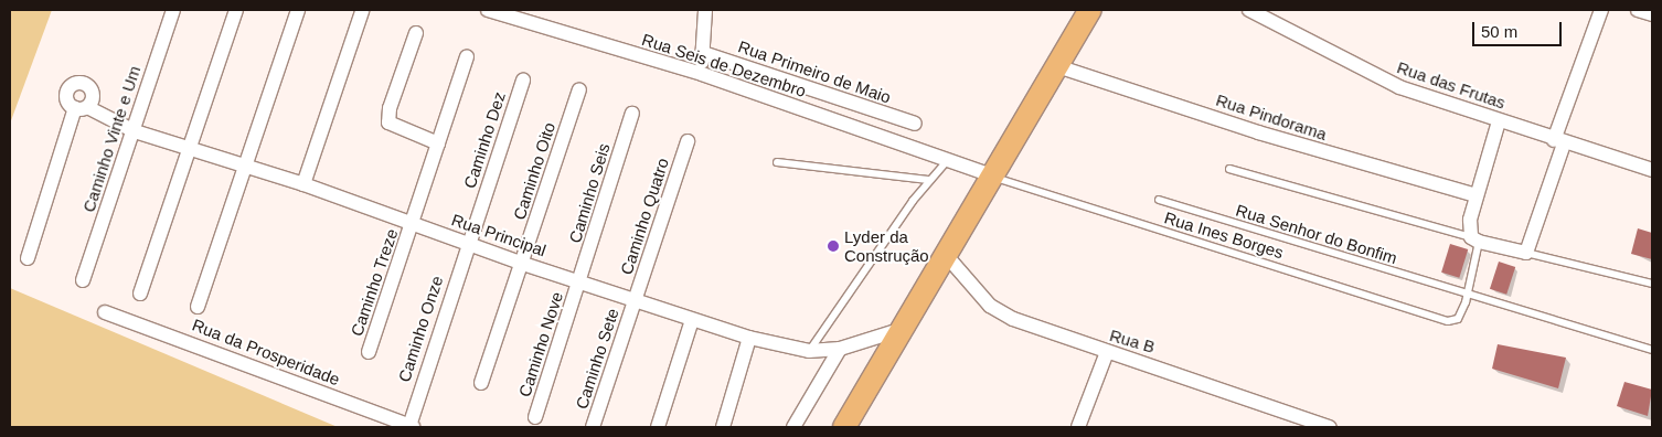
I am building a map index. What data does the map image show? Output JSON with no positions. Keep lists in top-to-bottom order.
{
  "streets": {
    "street": [
      "Rua Seis de Dezembro",
      "Rua Primeiro de Maio",
      "Rua das Frutas",
      "Rua Pindorama",
      "Caminho Vinte e Um",
      "Caminho Dez",
      "Caminho Oito",
      "Caminho Seis",
      "Caminho Quatro",
      "Rua Principal",
      "Caminho Treze",
      "Caminho Onze",
      "Rua B",
      "Caminho Nove",
      "Rua da Prosperidade",
      "Caminho Sete"
    ],
    "lane": ["Rua Senhor do Bonfim", "Rua Ines Borges"]
  },
  "crossings": [
    ["Rua Seis de Dezembro", "Rua Ines Borges"],
    ["Caminho Vinte e Um", "Rua Principal"],
    ["Caminho Dez", "Rua Principal"],
    ["Caminho Dez", "Caminho Onze"],
    ["Caminho Oito", "Rua Principal"],
    ["Caminho Seis", "Rua Principal"],
    ["Caminho Seis", "Caminho Nove"],
    ["Caminho Quatro", "Rua Principal"],
    ["Caminho Quatro", "Caminho Sete"],
    ["Rua Senhor do Bonfim", "Rua Ines Borges"],
    ["Rua Principal", "Caminho Treze"],
    ["Rua Principal", "Caminho Onze"],
    ["Rua Principal", "Caminho Nove"],
    ["Rua Principal", "Caminho Sete"],
    ["Caminho Onze", "Rua da Prosperidade"]
  ],
  "places": ["Lyder da Construção"],
  "scale_bar": "50 m"
}
